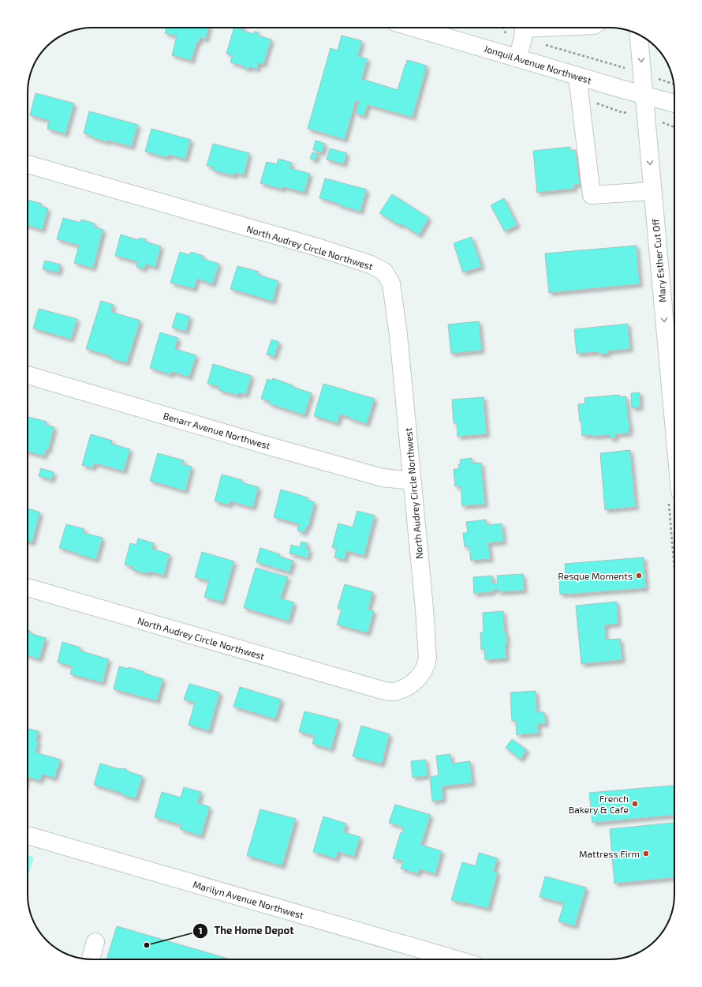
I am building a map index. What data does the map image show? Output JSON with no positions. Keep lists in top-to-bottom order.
{
  "streets": {
    "street": [
      "Jonquil Avenue Northwest",
      "North Audrey Circle Northwest",
      "Mary Esther Cut Off",
      "Benarr Avenue Northwest",
      "Marilyn Avenue Northwest"
    ]
  },
  "crossings": [
    ["Jonquil Avenue Northwest", "Mary Esther Cut Off"],
    ["North Audrey Circle Northwest", "Benarr Avenue Northwest"]
  ],
  "one_way": ["Mary Esther Cut Off"],
  "places": [
    "Resque Moments",
    "French Bakery & Cafe",
    "Mattress Firm",
    "The Home Depot"
  ]
}
